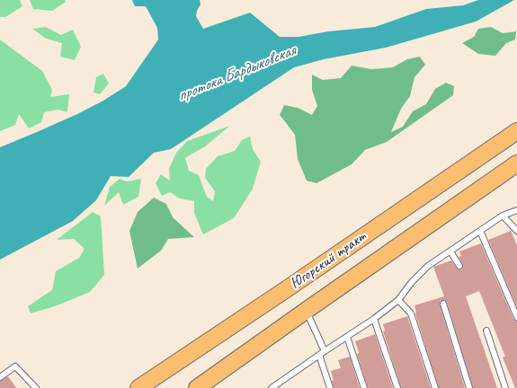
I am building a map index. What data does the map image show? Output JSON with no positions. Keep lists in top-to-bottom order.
{
  "streets": {
    "main road": ["Югорский тракт"]
  },
  "water": ["протока Бардыковская"]
}
